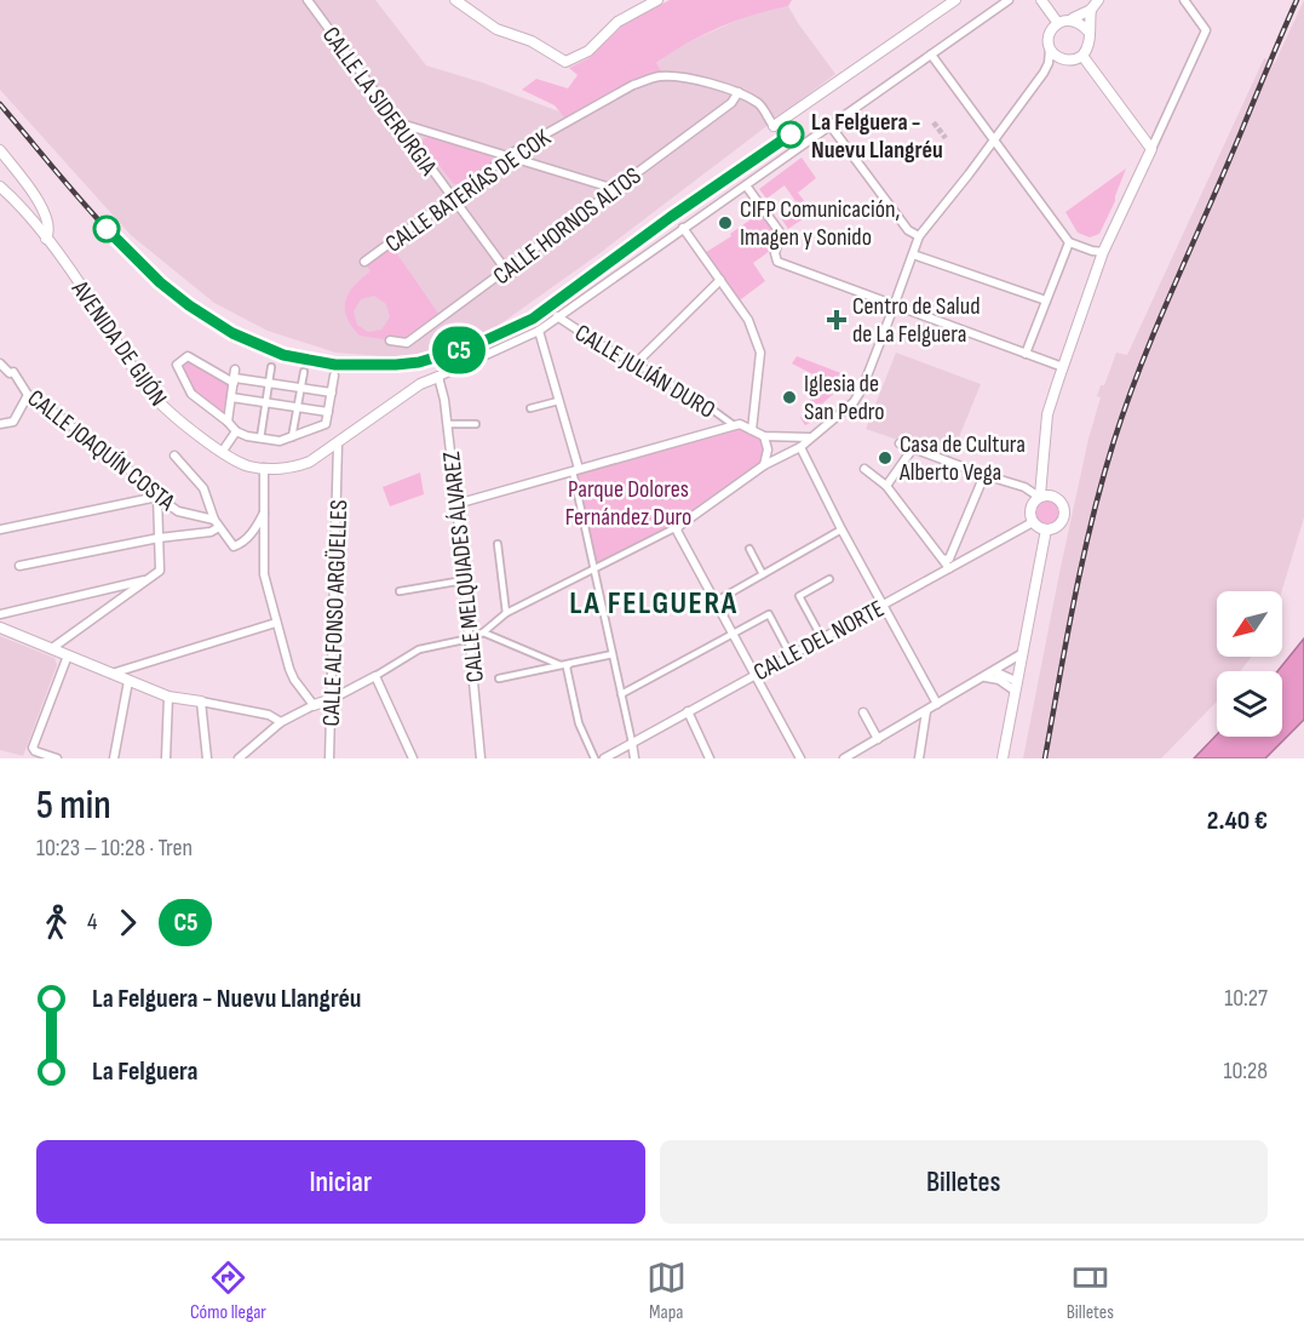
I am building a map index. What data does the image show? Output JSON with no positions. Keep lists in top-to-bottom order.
{
  "streets": {
    "street": [
      "CALLE LA SIDERURGIA",
      "CALLE BATERÍAS DE COK",
      "CALLE HORNOS ALTOS",
      "AVENIDA DE GIJÓN",
      "CALLE JULIÁN DURO",
      "CALLE JOAQUÍN COSTA",
      "CALLE MELQUIADES ÁLVAREZ",
      "CALLE ALFONSO ARGÜELLES",
      "CALLE DEL NORTE"
    ]
  },
  "crossings": [
    ["CALLE LA SIDERURGIA", "CALLE BATERÍAS DE COK"],
    ["CALLE LA SIDERURGIA", "CALLE HORNOS ALTOS"],
    ["CALLE BATERÍAS DE COK", "CALLE HORNOS ALTOS"]
  ],
  "districts": ["LA FELGUERA"],
  "parks": ["Parque Dolores Fernández Duro"],
  "places": {
    "other": [
      "La Felguera - Nuevu Llangréu",
      "CIFP Comunicación, Imagen y Sonido",
      "Iglesia de San Pedro",
      "Casa de Cultura Alberto Vega"
    ],
    "health": ["Centro de Salud de La Felguera"]
  },
  "north": "bottom left",
  "page": {
    "on_map": "C5",
    "heading": ["5 min", "10:23 – 10:28 · Tren", "2.40 €"],
    "legs": ["4", "C5"],
    "list": [
      {
        "name": "La Felguera - Nuevu Llangréu",
        "value": "10:27"
      },
      {
        "name": "La Felguera",
        "value": "10:28"
      }
    ],
    "buttons": ["Iniciar", "Billetes"],
    "tabs": ["Cómo llegar", "Mapa", "Billetes"]
  }
}
